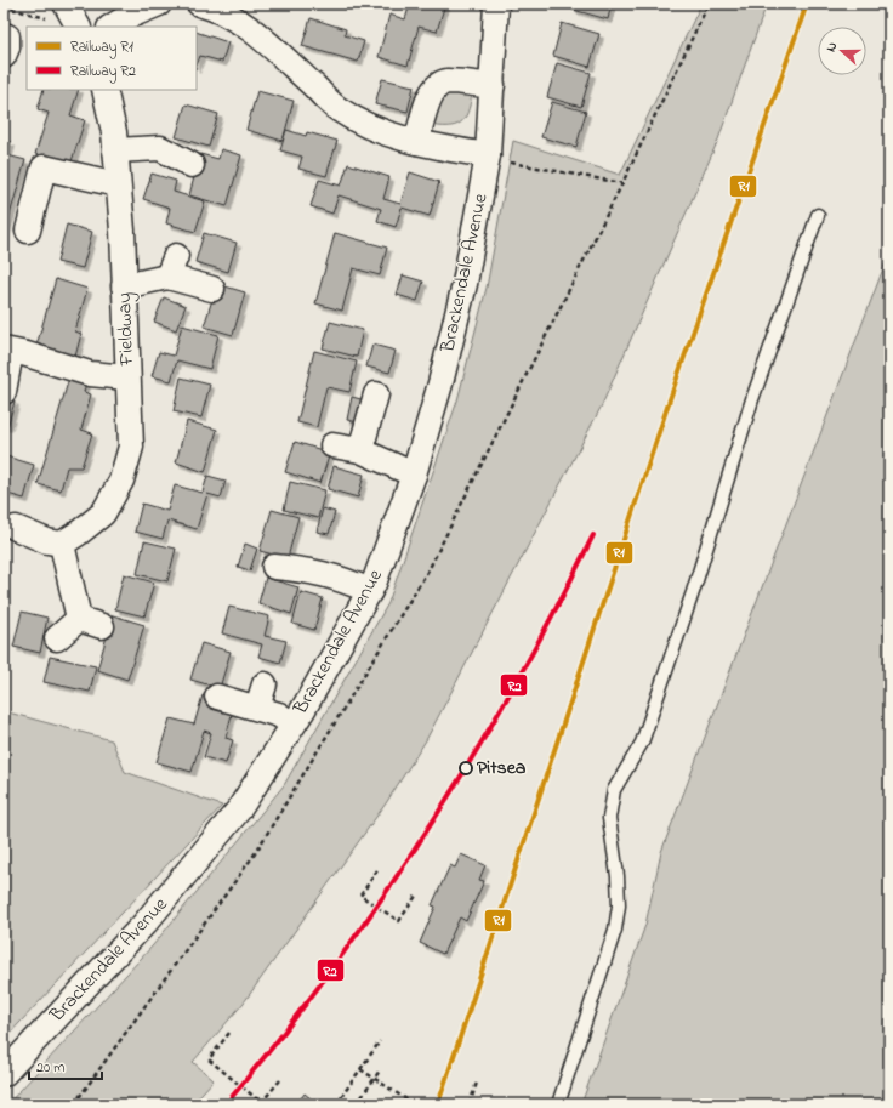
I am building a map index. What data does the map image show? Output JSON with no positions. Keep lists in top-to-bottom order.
{
  "streets": {
    "street": ["Brackendale Avenue", "Fieldway"]
  },
  "places": ["Pitsea"],
  "lines": ["rail line R1", "rail line R2"],
  "legend": ["Railway R1", "Railway R2"],
  "scale_bar": "20 m",
  "north": "left"
}
